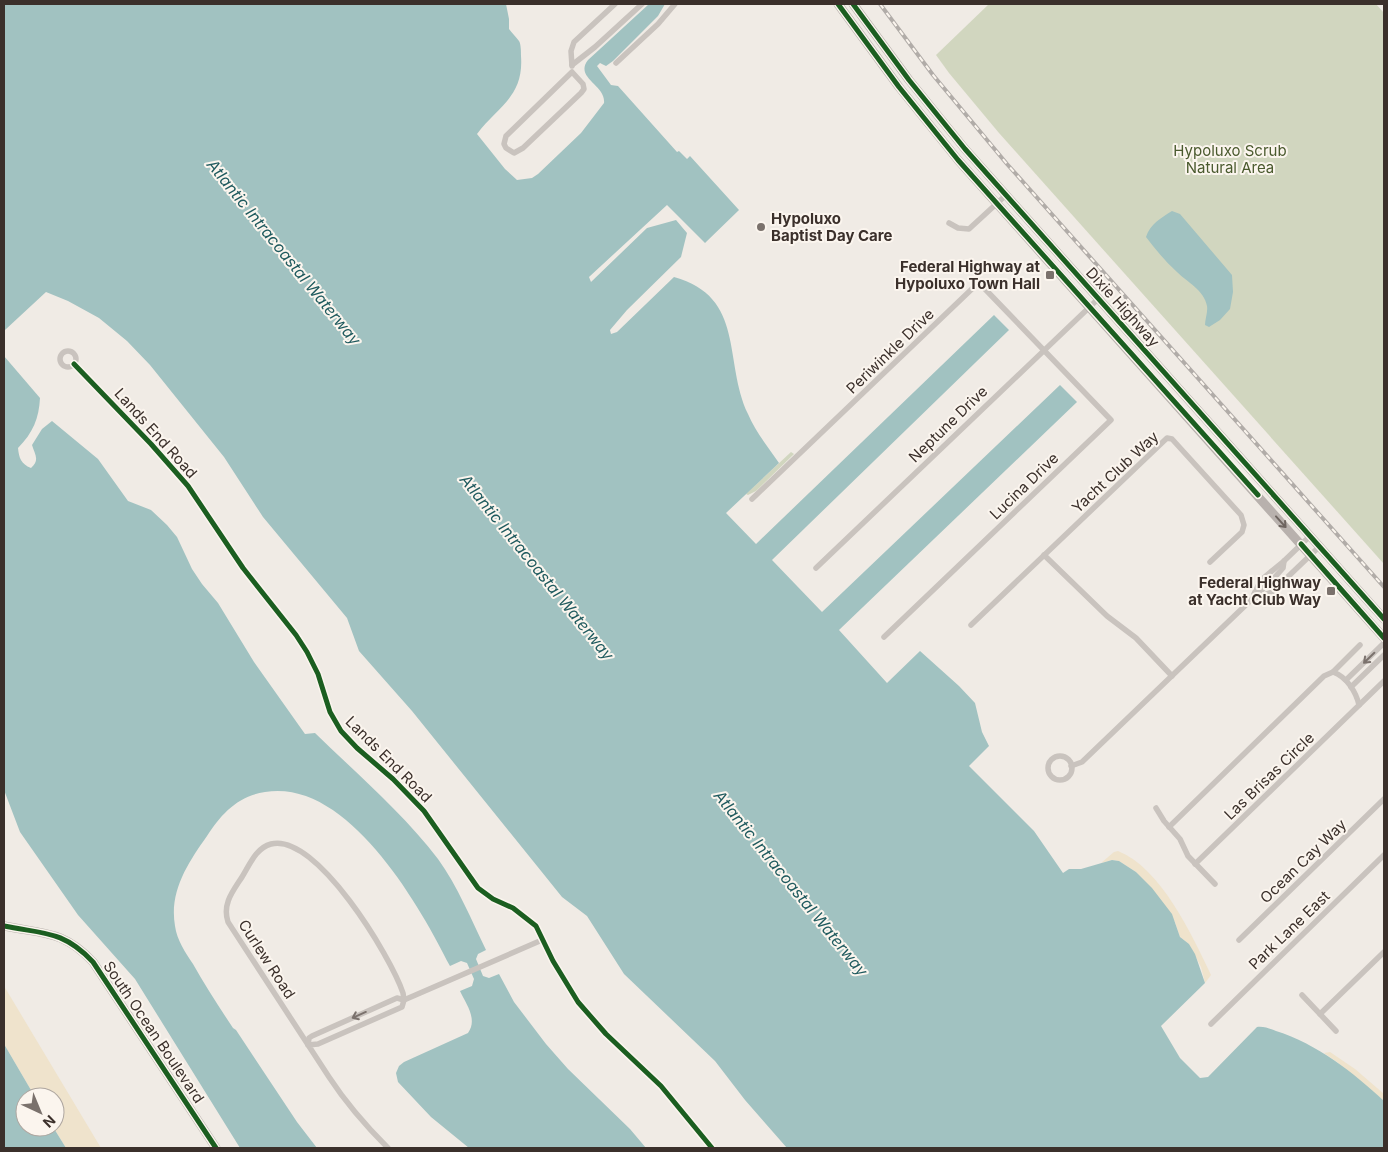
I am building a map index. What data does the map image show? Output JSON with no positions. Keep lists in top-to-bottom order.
{
  "streets": {
    "main road": ["Dixie Highway", "South Ocean Boulevard"],
    "street": [
      "Periwinkle Drive",
      "Neptune Drive",
      "Lands End Road",
      "Yacht Club Way",
      "Lucina Drive",
      "Las Brisas Circle",
      "Ocean Cay Way",
      "Park Lane East",
      "Curlew Road"
    ]
  },
  "crossings": [
    ["Dixie Highway", "Neptune Drive"],
    ["Periwinkle Drive", "Neptune Drive"],
    ["Periwinkle Drive", "Lucina Drive"],
    ["Neptune Drive", "Lucina Drive"]
  ],
  "water": ["Atlantic Intracoastal Waterway"],
  "parks": ["Hypoluxo Scrub Natural Area"],
  "places": {
    "other": ["Hypoluxo Baptist Day Care"],
    "transit": ["Federal Highway at Hypoluxo Town Hall", "Federal Highway at Yacht Club Way"]
  },
  "north": "bottom right"
}
